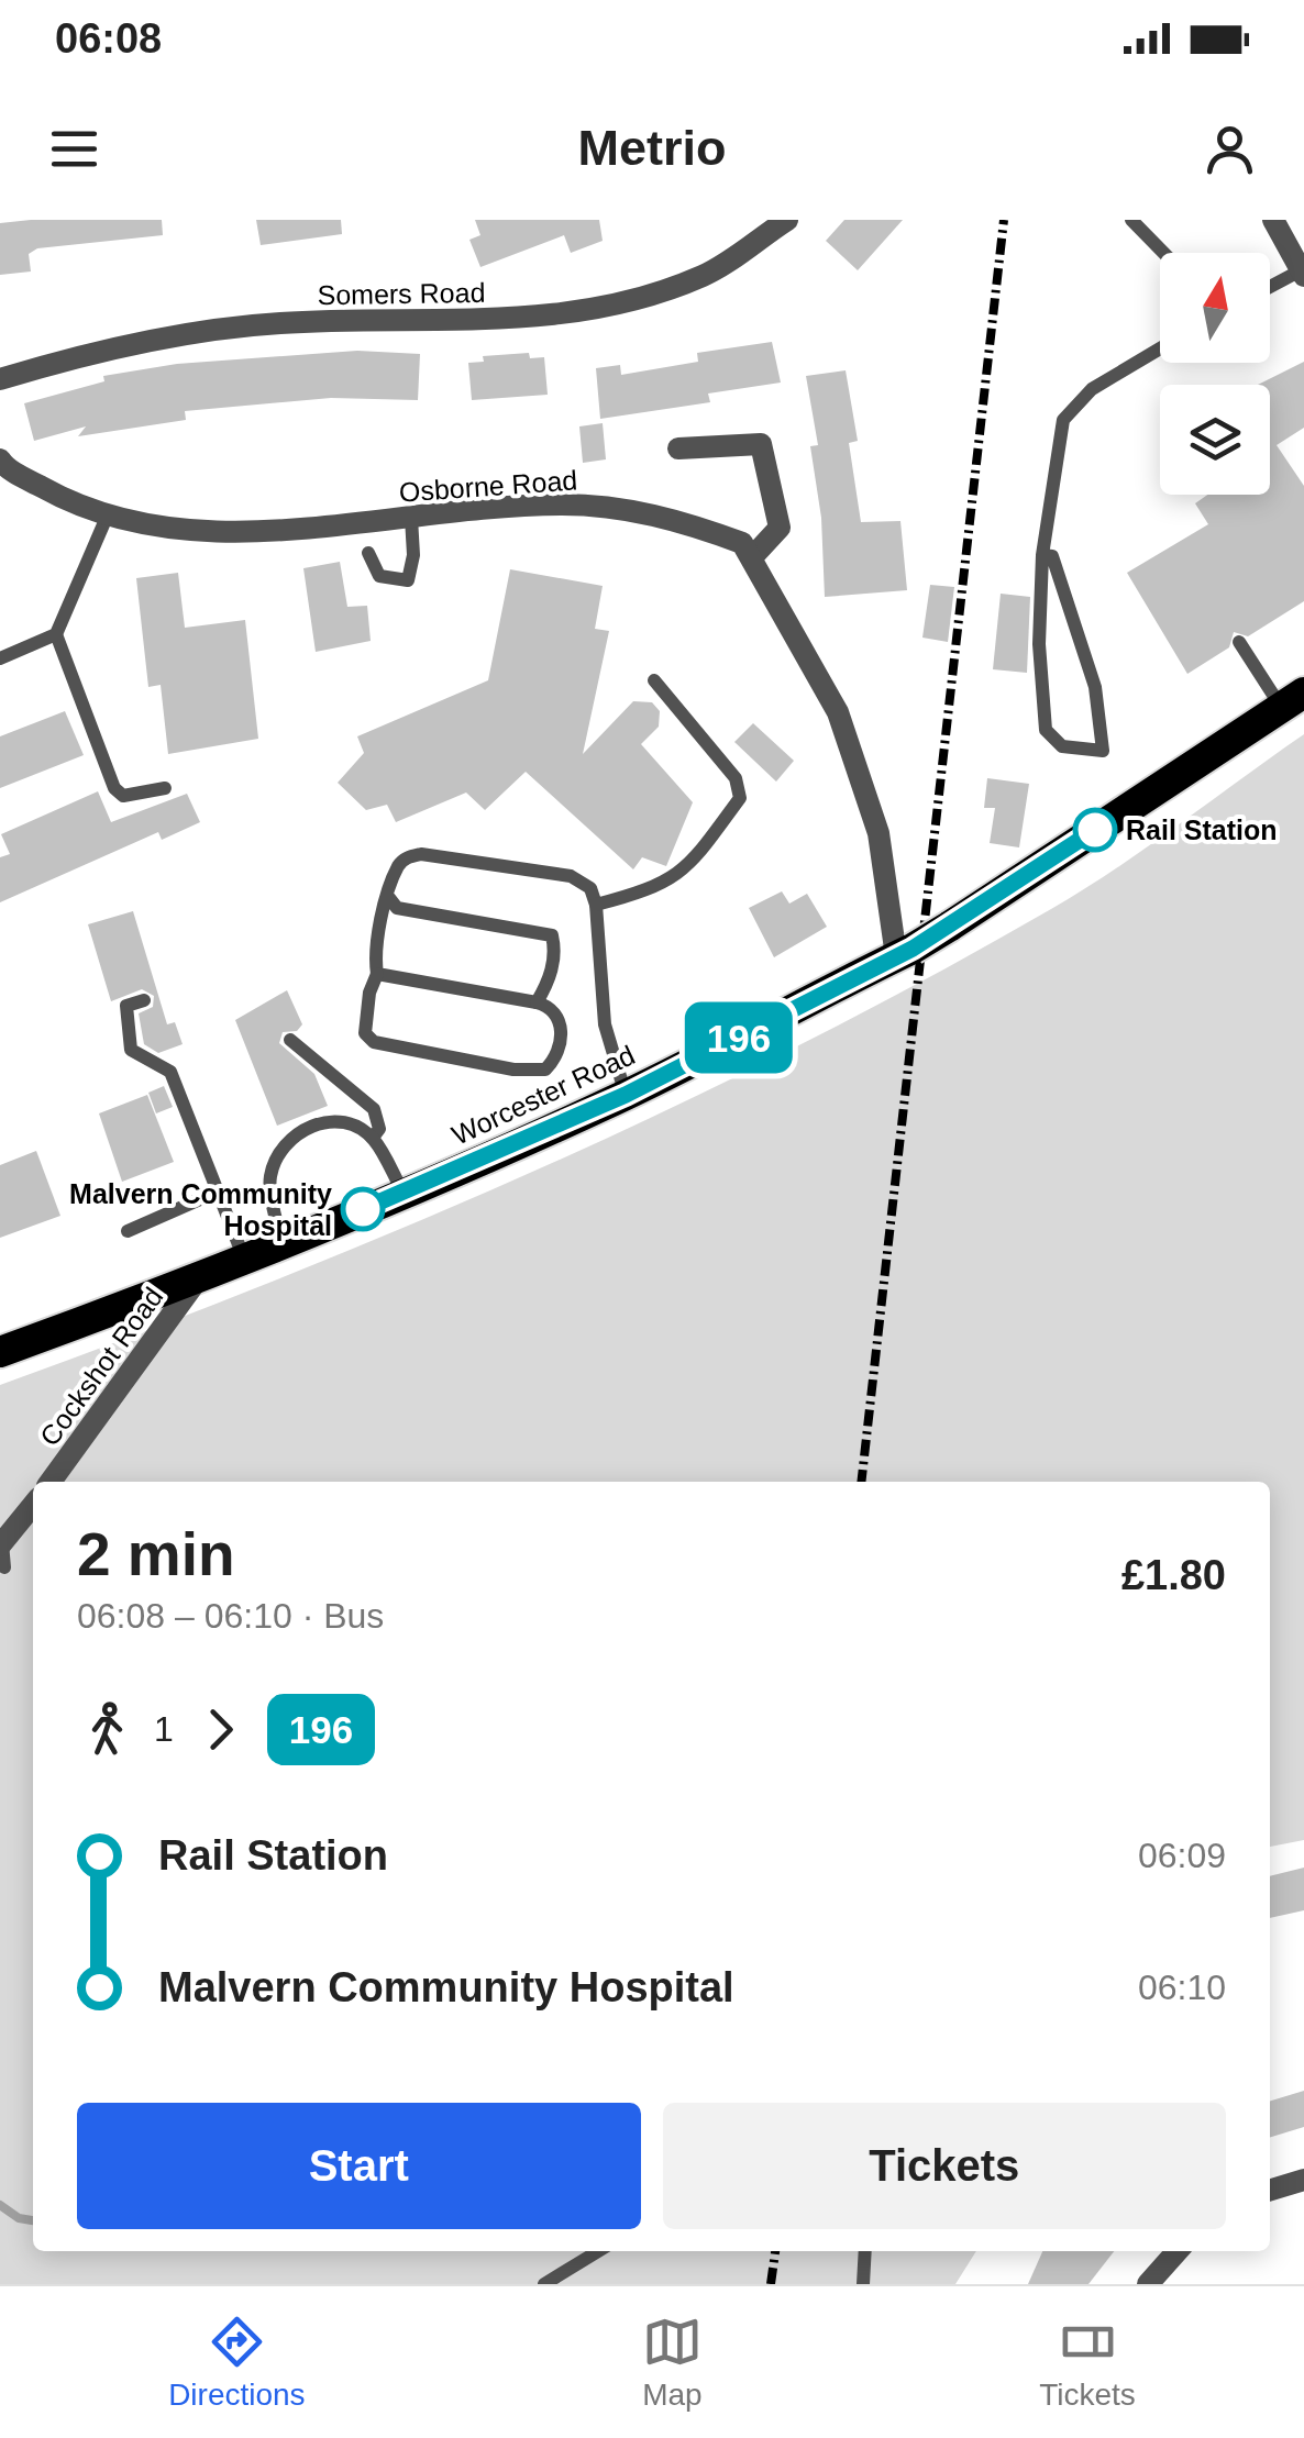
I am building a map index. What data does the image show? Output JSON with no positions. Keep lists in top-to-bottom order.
{
  "streets": {
    "highway": ["Worcester Road"],
    "street": ["Somers Road", "Osborne Road", "Cockshot Road"]
  },
  "crossings": [
    ["Worcester Road", "Cockshot Road"]
  ],
  "places": ["Rail Station", "Malvern Community Hospital"],
  "lines": ["bus line 196"],
  "north": "top",
  "page": {
    "status": "06:08",
    "header": "Metrio",
    "on_map": "196",
    "heading": ["2 min", "06:08 – 06:10 · Bus", "£1.80"],
    "legs": ["1", "196"],
    "list": [
      {
        "name": "Rail Station",
        "value": "06:09"
      },
      {
        "name": "Malvern Community Hospital",
        "value": "06:10"
      }
    ],
    "buttons": ["Start", "Tickets"],
    "tabs": ["Directions", "Map", "Tickets"]
  }
}
